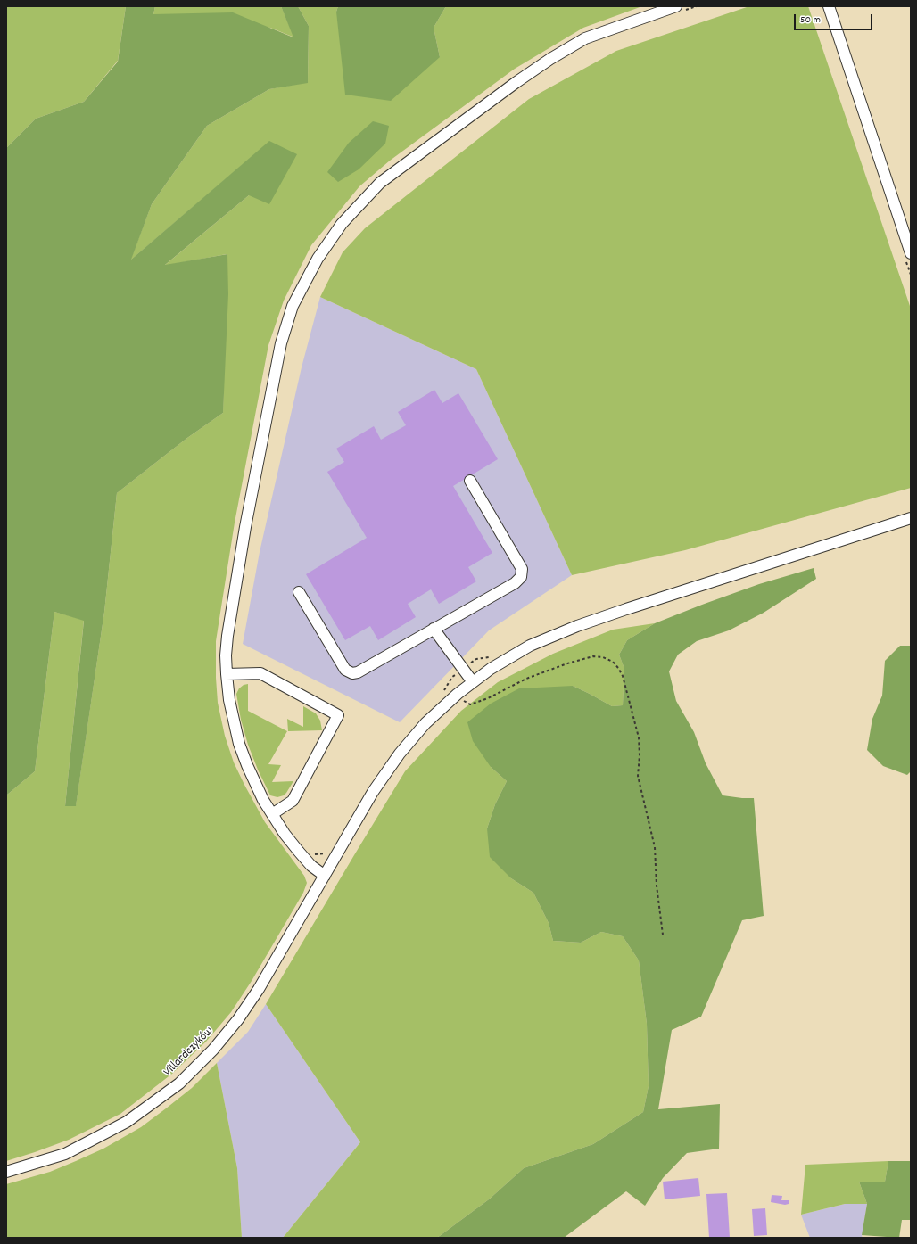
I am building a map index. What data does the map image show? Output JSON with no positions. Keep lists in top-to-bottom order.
{
  "streets": {
    "street": ["Villardczyków"]
  },
  "scale_bar": "50 m"
}
